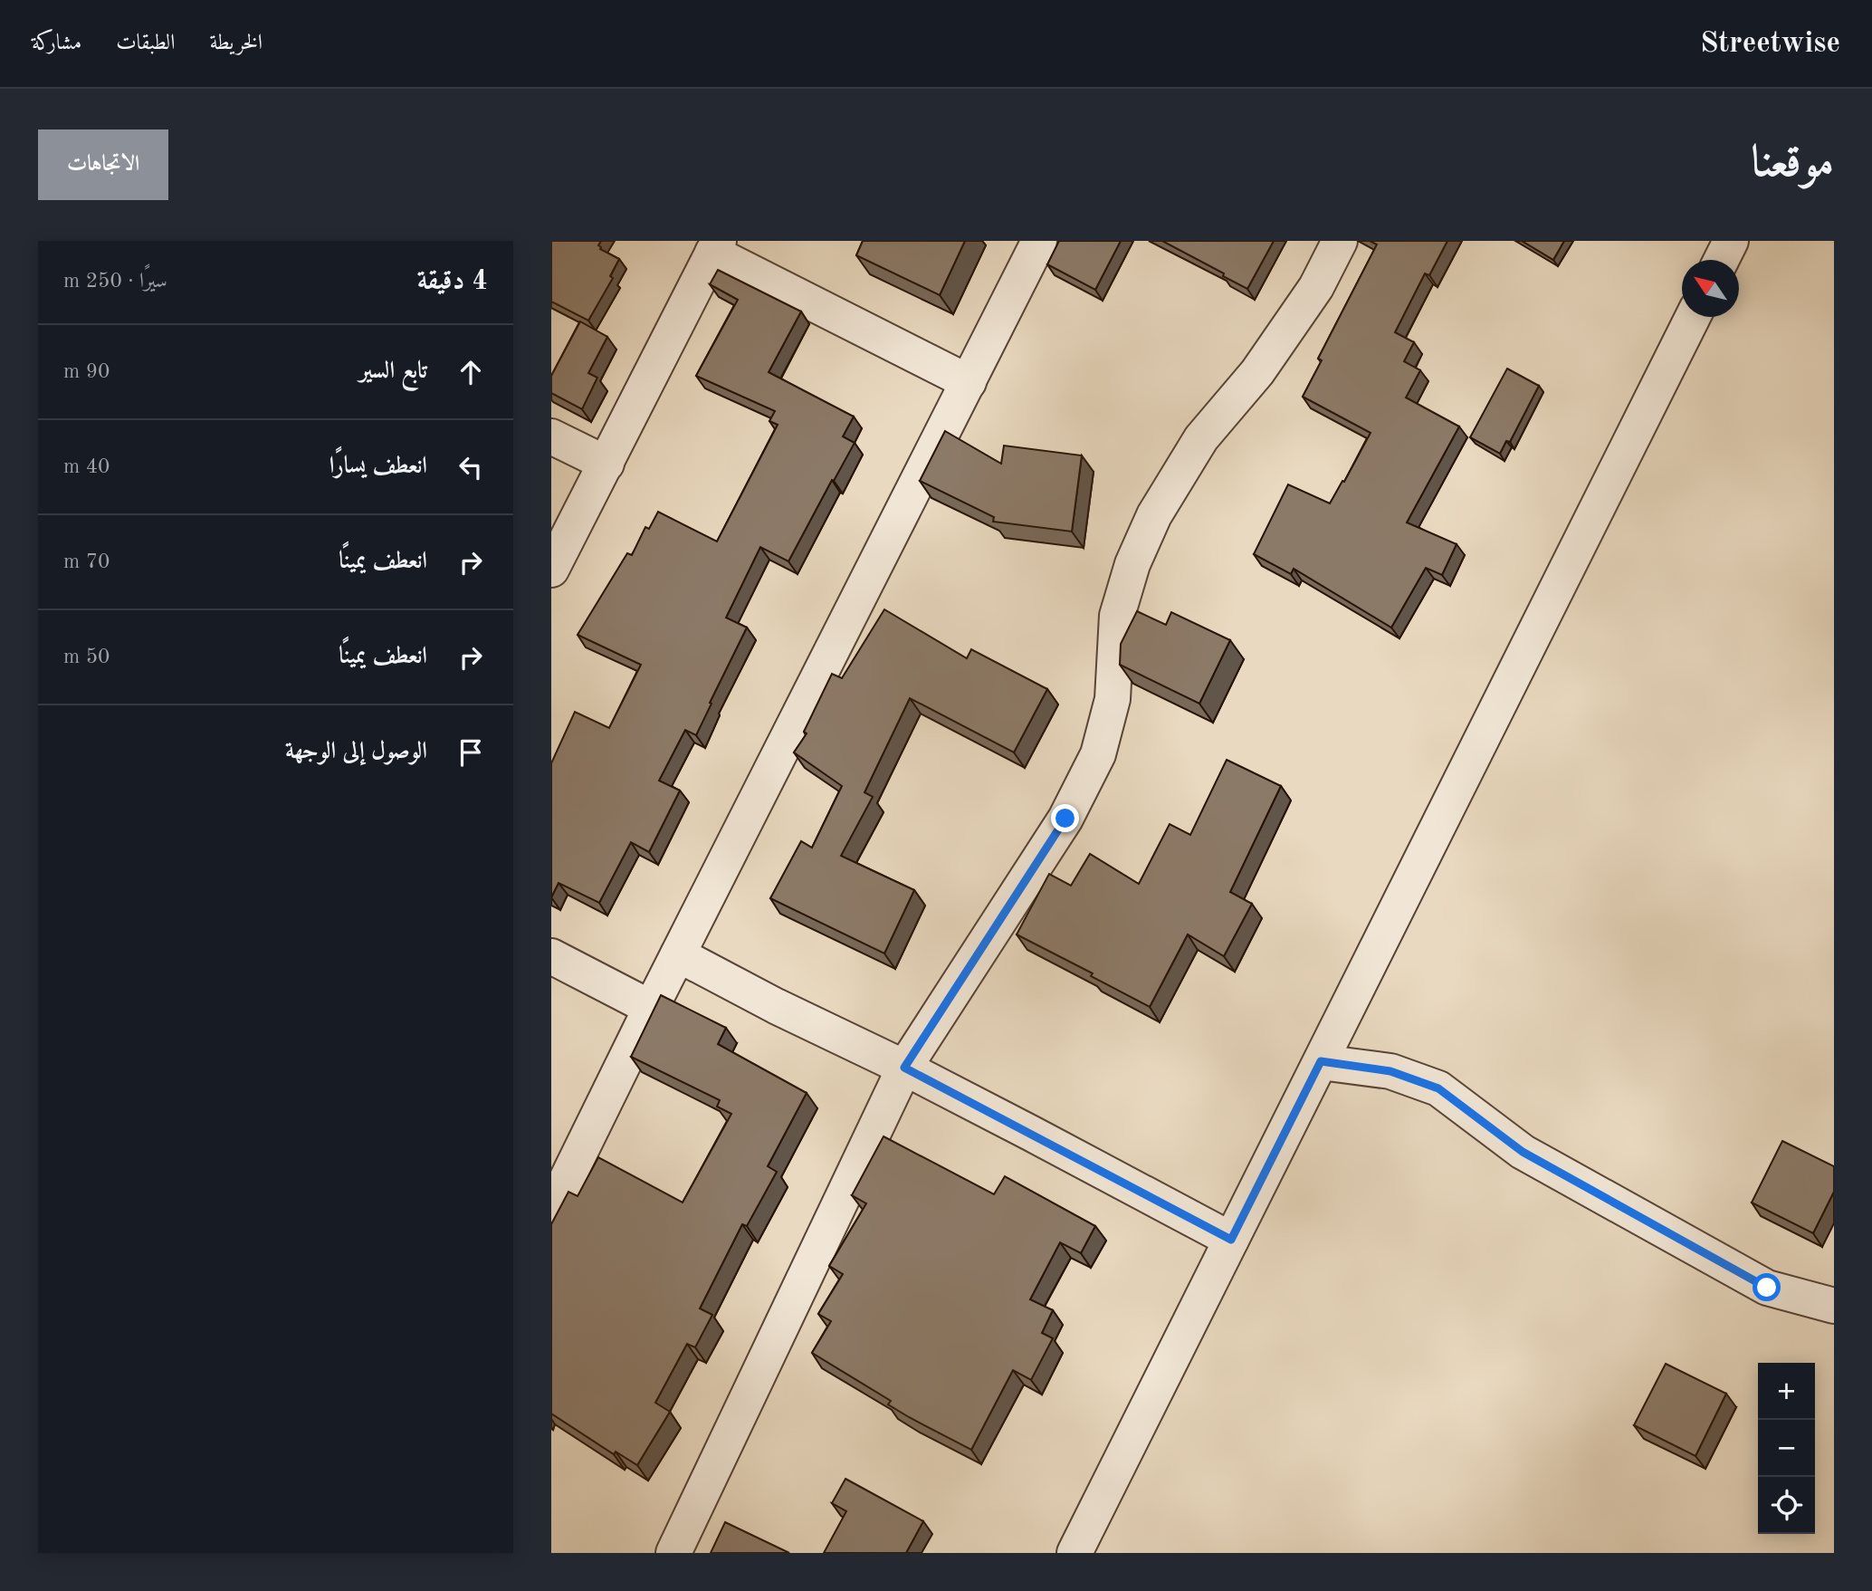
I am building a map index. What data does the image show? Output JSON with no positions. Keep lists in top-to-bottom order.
{
  "north": "top left",
  "page": {
    "header": "Streetwise",
    "nav": ["الخريطة", "الطبقات", "مشاركة"],
    "title": "موقعنا",
    "buttons": "الاتجاهات",
    "heading": ["4 دقيقة", "سيرًا · 250 m"],
    "list": [
      ["تابع السير", "90 m"],
      ["انعطف يسارًا", "40 m"],
      ["انعطف يمينًا", "70 m"],
      ["انعطف يمينًا", "50 m"],
      "الوصول إلى الوجهة"
    ],
    "map_buttons": ["+", "−"]
  }
}
